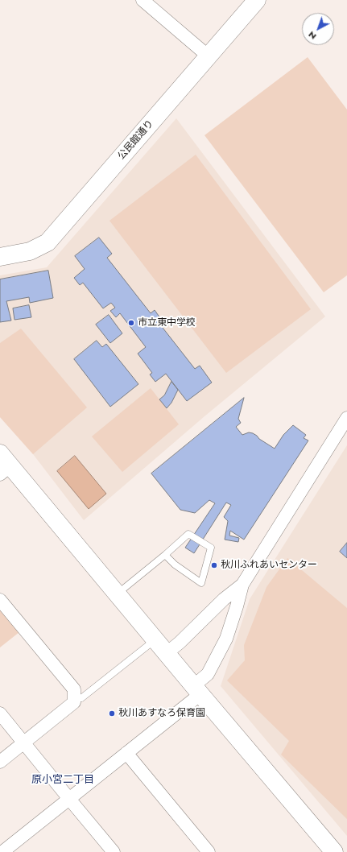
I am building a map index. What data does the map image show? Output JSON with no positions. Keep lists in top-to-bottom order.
{
  "streets": {
    "street": ["公民館通り"]
  },
  "districts": ["原小宮二丁目"],
  "places": ["市立東中学校", "秋川ふれあいセンター", "秋川あすなろ保育園"],
  "north": "bottom left"
}
